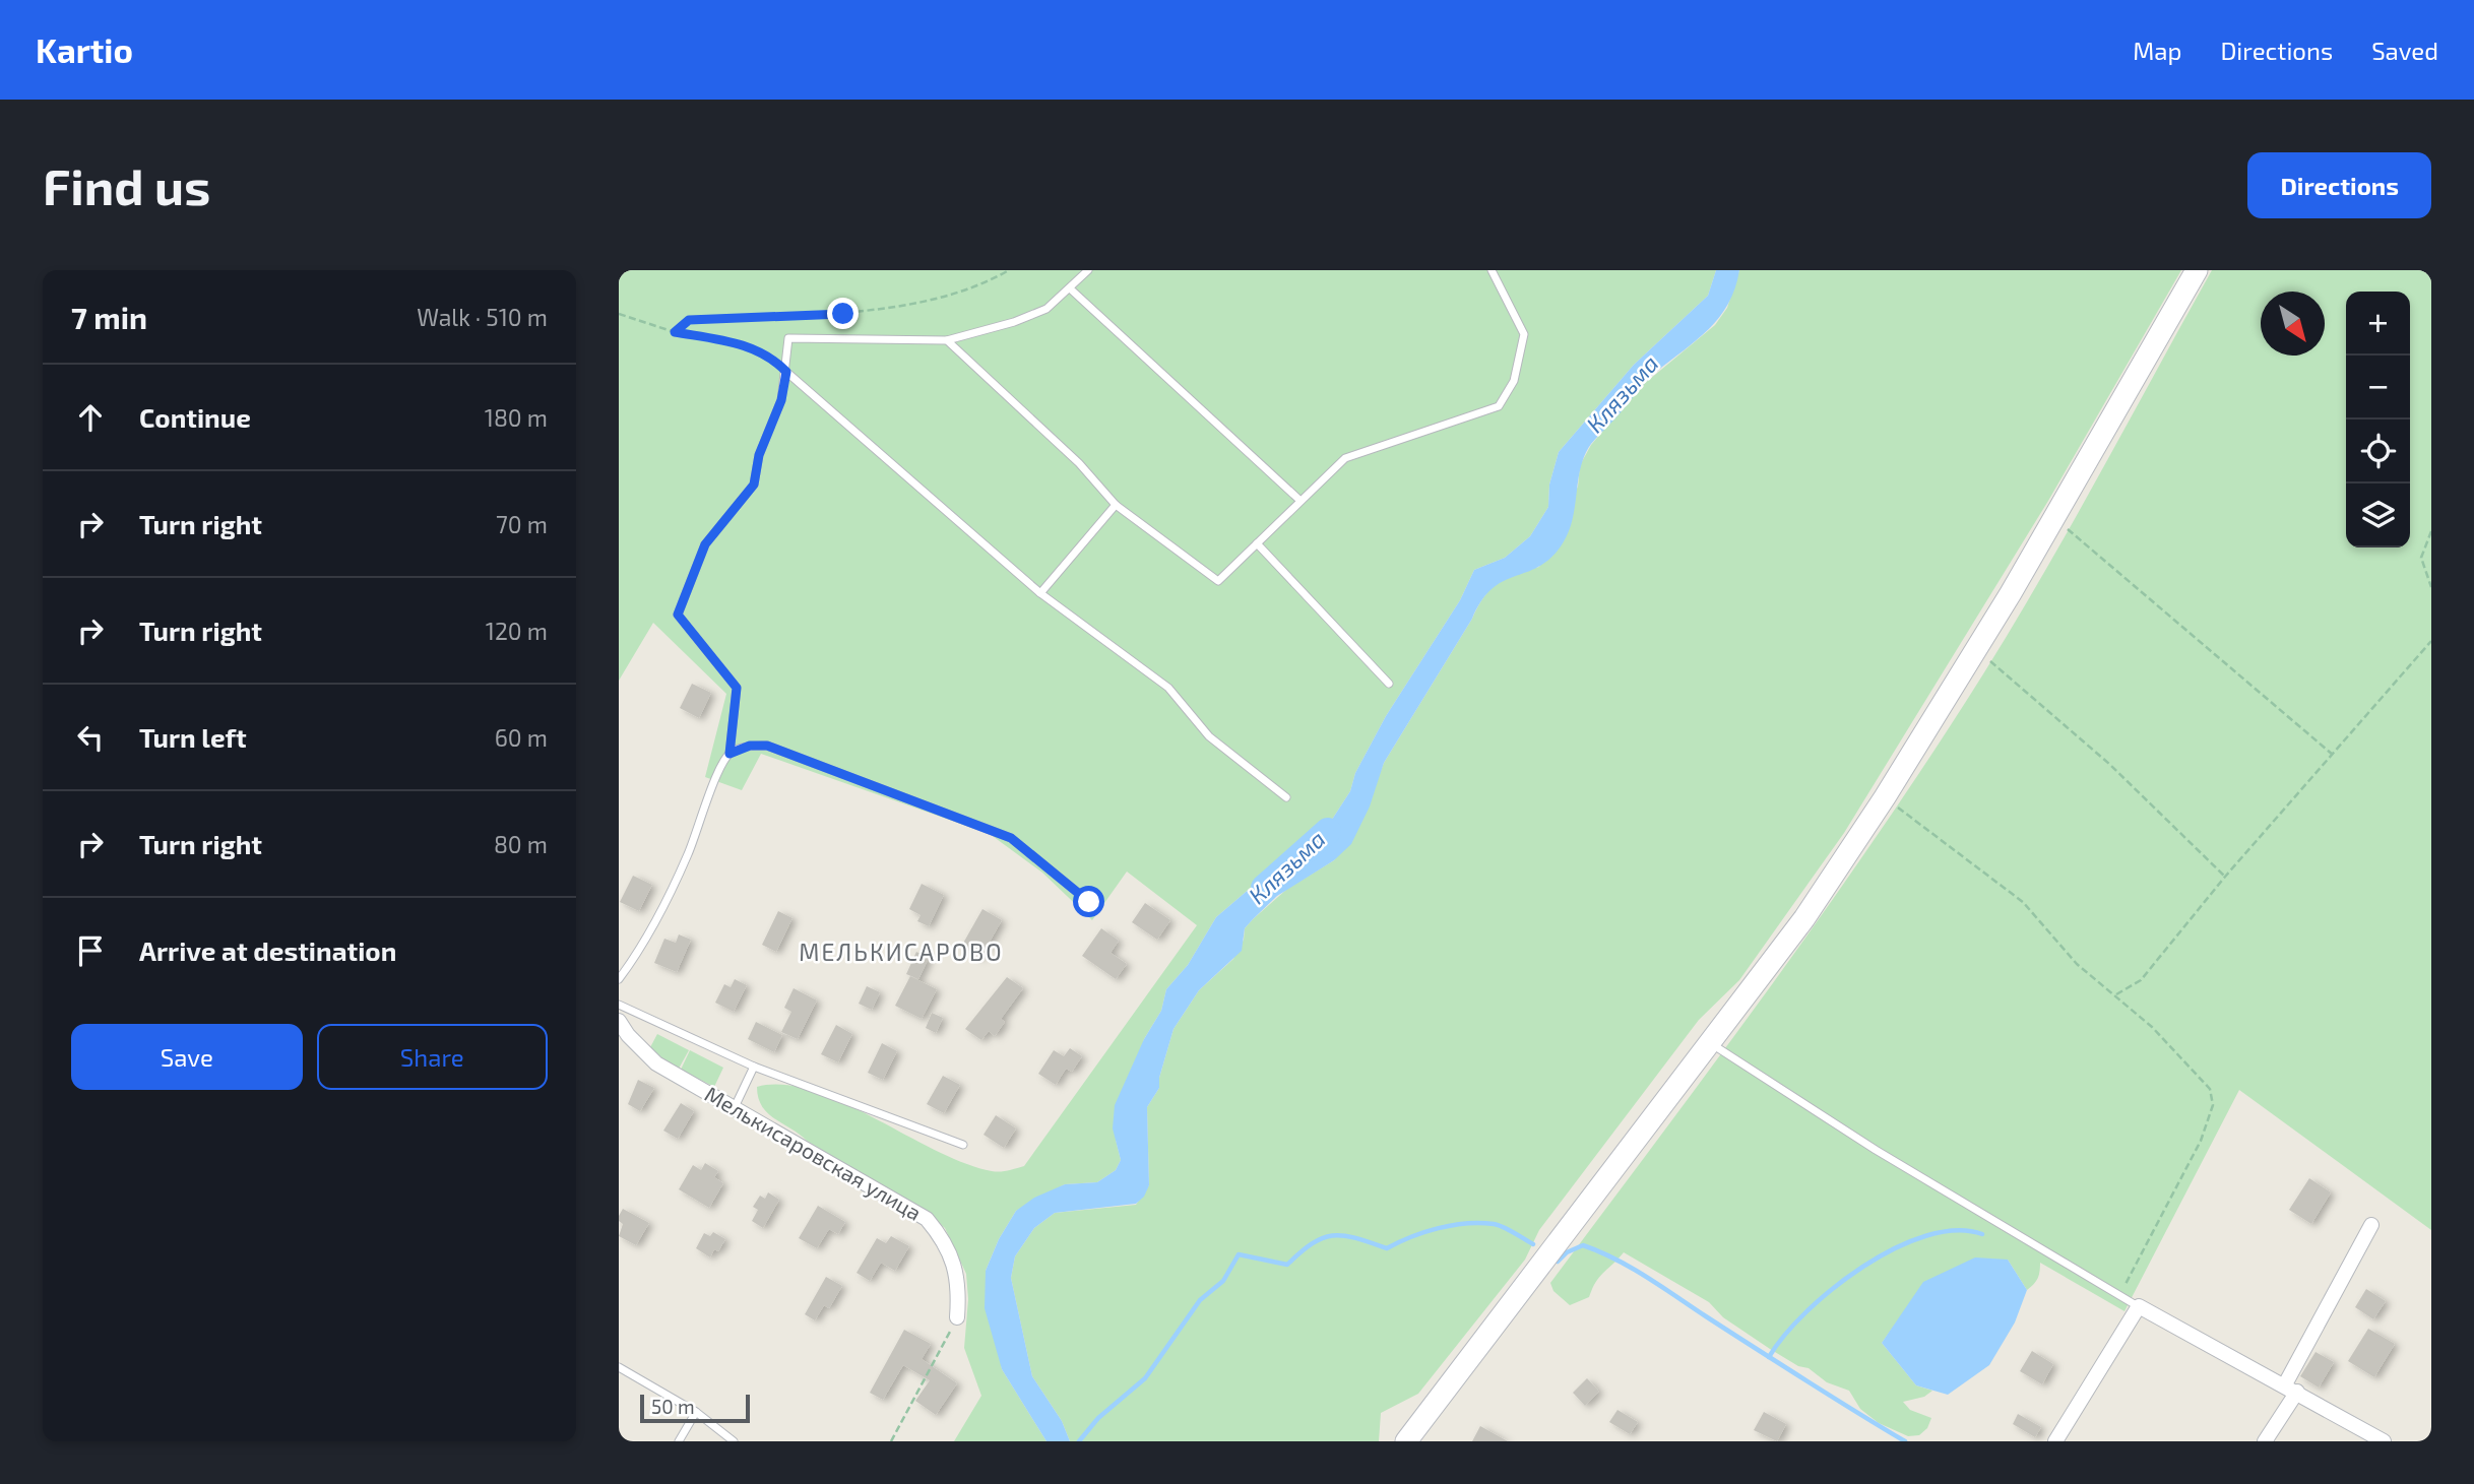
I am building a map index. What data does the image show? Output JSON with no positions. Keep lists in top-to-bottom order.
{
  "streets": {
    "street": ["Мелькисаровская улица"]
  },
  "districts": ["МЕЛЬКИСАРОВО"],
  "water": ["Клязьма"],
  "scale_bar": "50 m",
  "north": "bottom right",
  "page": {
    "header": "Kartio",
    "nav": ["Map", "Directions", "Saved"],
    "buttons": [
      "Directions",
      ["Save", "Share"]
    ],
    "title": "Find us",
    "heading": ["7 min", "Walk · 510 m"],
    "map_buttons": ["+", "−"],
    "list": [
      ["Continue", "180 m"],
      ["Turn right", "70 m"],
      ["Turn right", "120 m"],
      ["Turn left", "60 m"],
      ["Turn right", "80 m"],
      "Arrive at destination"
    ],
    "scale": "50 m"
  }
}
